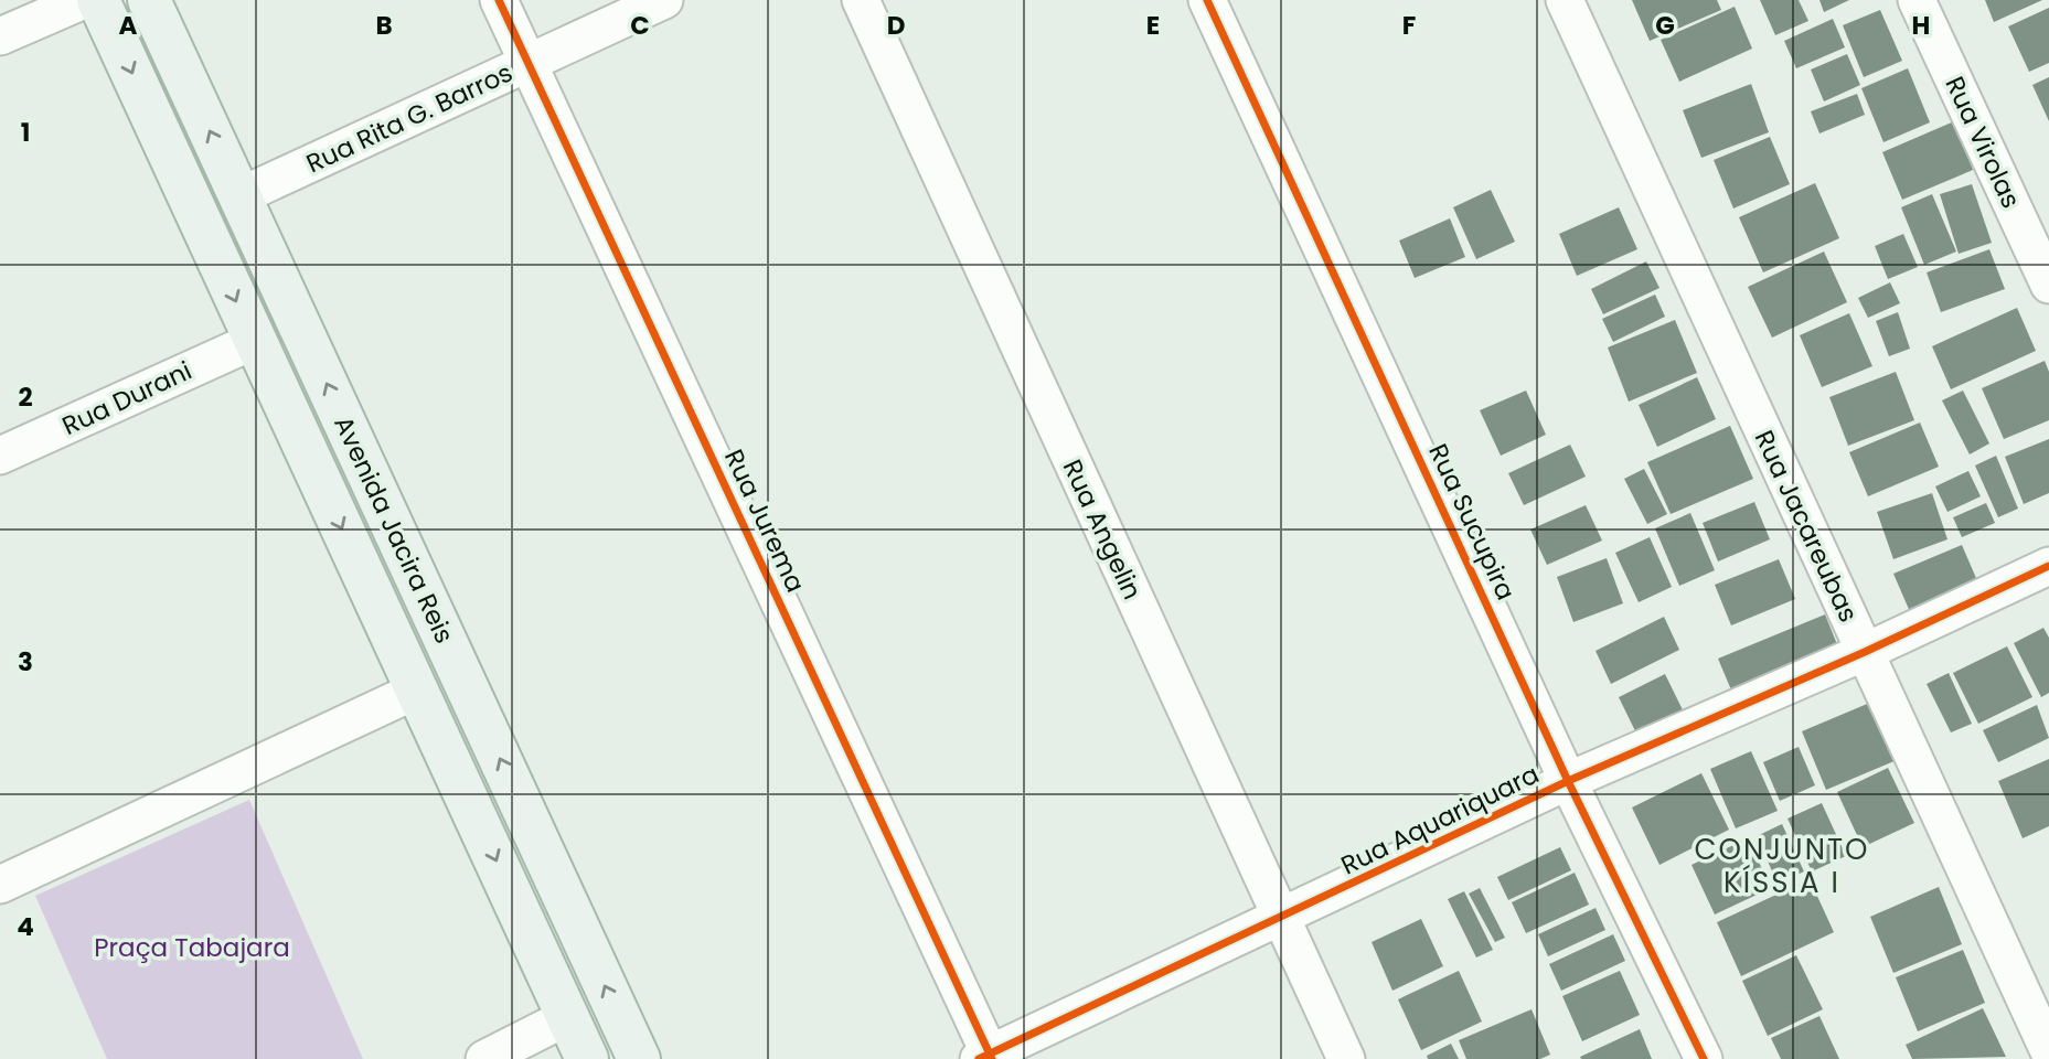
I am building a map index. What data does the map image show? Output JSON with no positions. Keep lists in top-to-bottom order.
{
  "streets": {
    "main road": ["Avenida Jacira Reis"],
    "street": [
      "Rua Rita G. Barros",
      "Rua Virolas",
      "Rua Durani",
      "Rua Jurema",
      "Rua Sucupira",
      "Rua Jacareubas",
      "Rua Angelin",
      "Rua Aquariquara"
    ]
  },
  "crossings": [
    ["Rua Rita G. Barros", "Rua Jurema"],
    ["Rua Rita G. Barros", "Avenida Jacira Reis"],
    ["Rua Durani", "Avenida Jacira Reis"],
    ["Rua Jurema", "Rua Aquariquara"],
    ["Rua Sucupira", "Rua Aquariquara"],
    ["Rua Jacareubas", "Rua Aquariquara"],
    ["Rua Angelin", "Rua Aquariquara"]
  ],
  "districts": ["CONJUNTO KÍSSIA I"],
  "parks": ["Praça Tabajara"],
  "grid": {
    "columns": [
      "A",
      "B",
      "C",
      "D",
      "E",
      "F",
      "G",
      "H"
    ],
    "rows": [
      "1",
      "2",
      "3",
      "4"
    ]
  }
}
